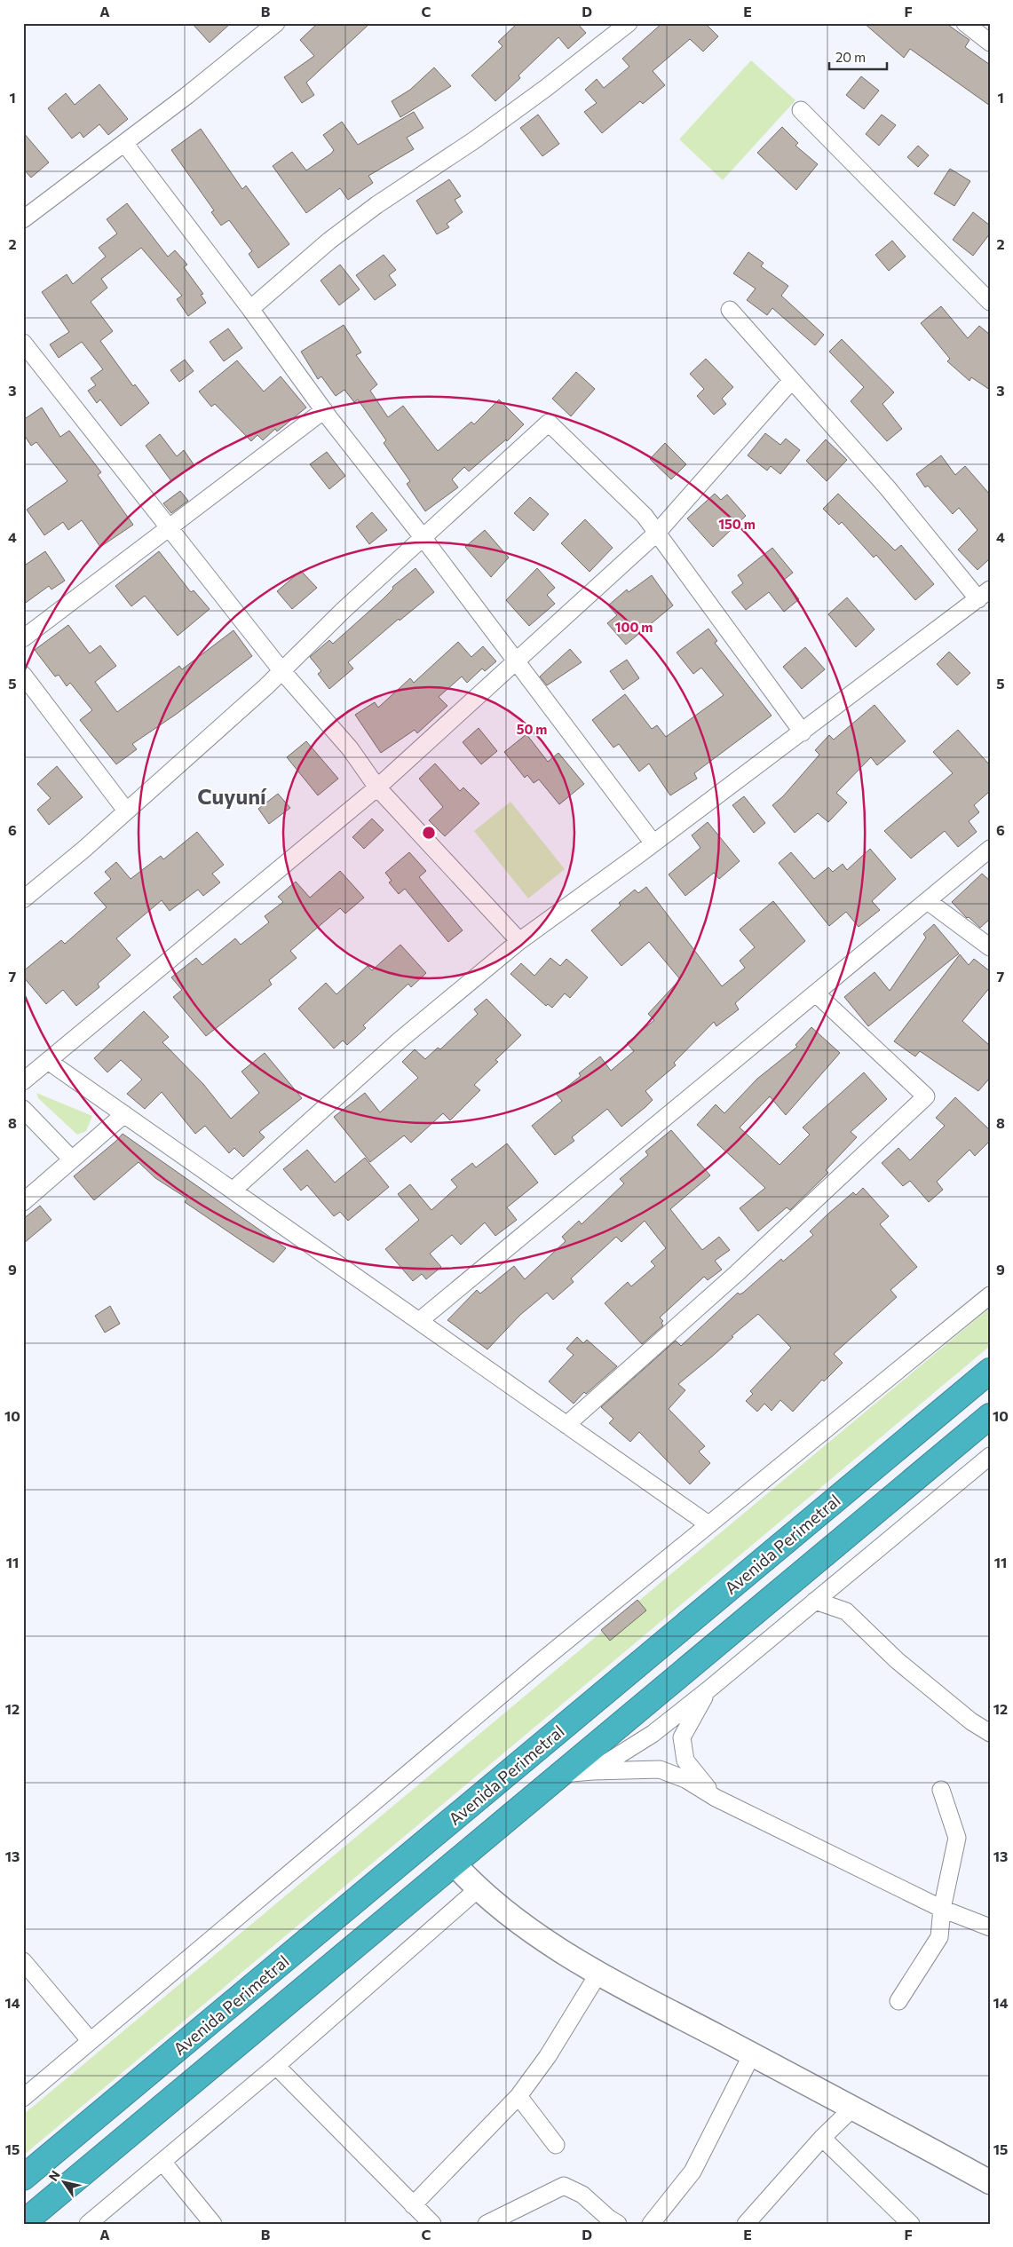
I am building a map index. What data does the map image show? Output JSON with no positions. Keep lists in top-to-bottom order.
{
  "streets": {
    "highway": ["Avenida Perimetral"]
  },
  "districts": ["Cuyuní"],
  "scale_bar": "20 m",
  "north": "top left",
  "grid": {
    "columns": [
      "A",
      "B",
      "C",
      "D",
      "E",
      "F"
    ],
    "rows": [
      "1",
      "2",
      "3",
      "4",
      "5",
      "6",
      "7",
      "8",
      "9",
      "10",
      "11",
      "12",
      "13",
      "14",
      "15"
    ]
  },
  "rings": ["150 m", "100 m", "50 m"]
}
